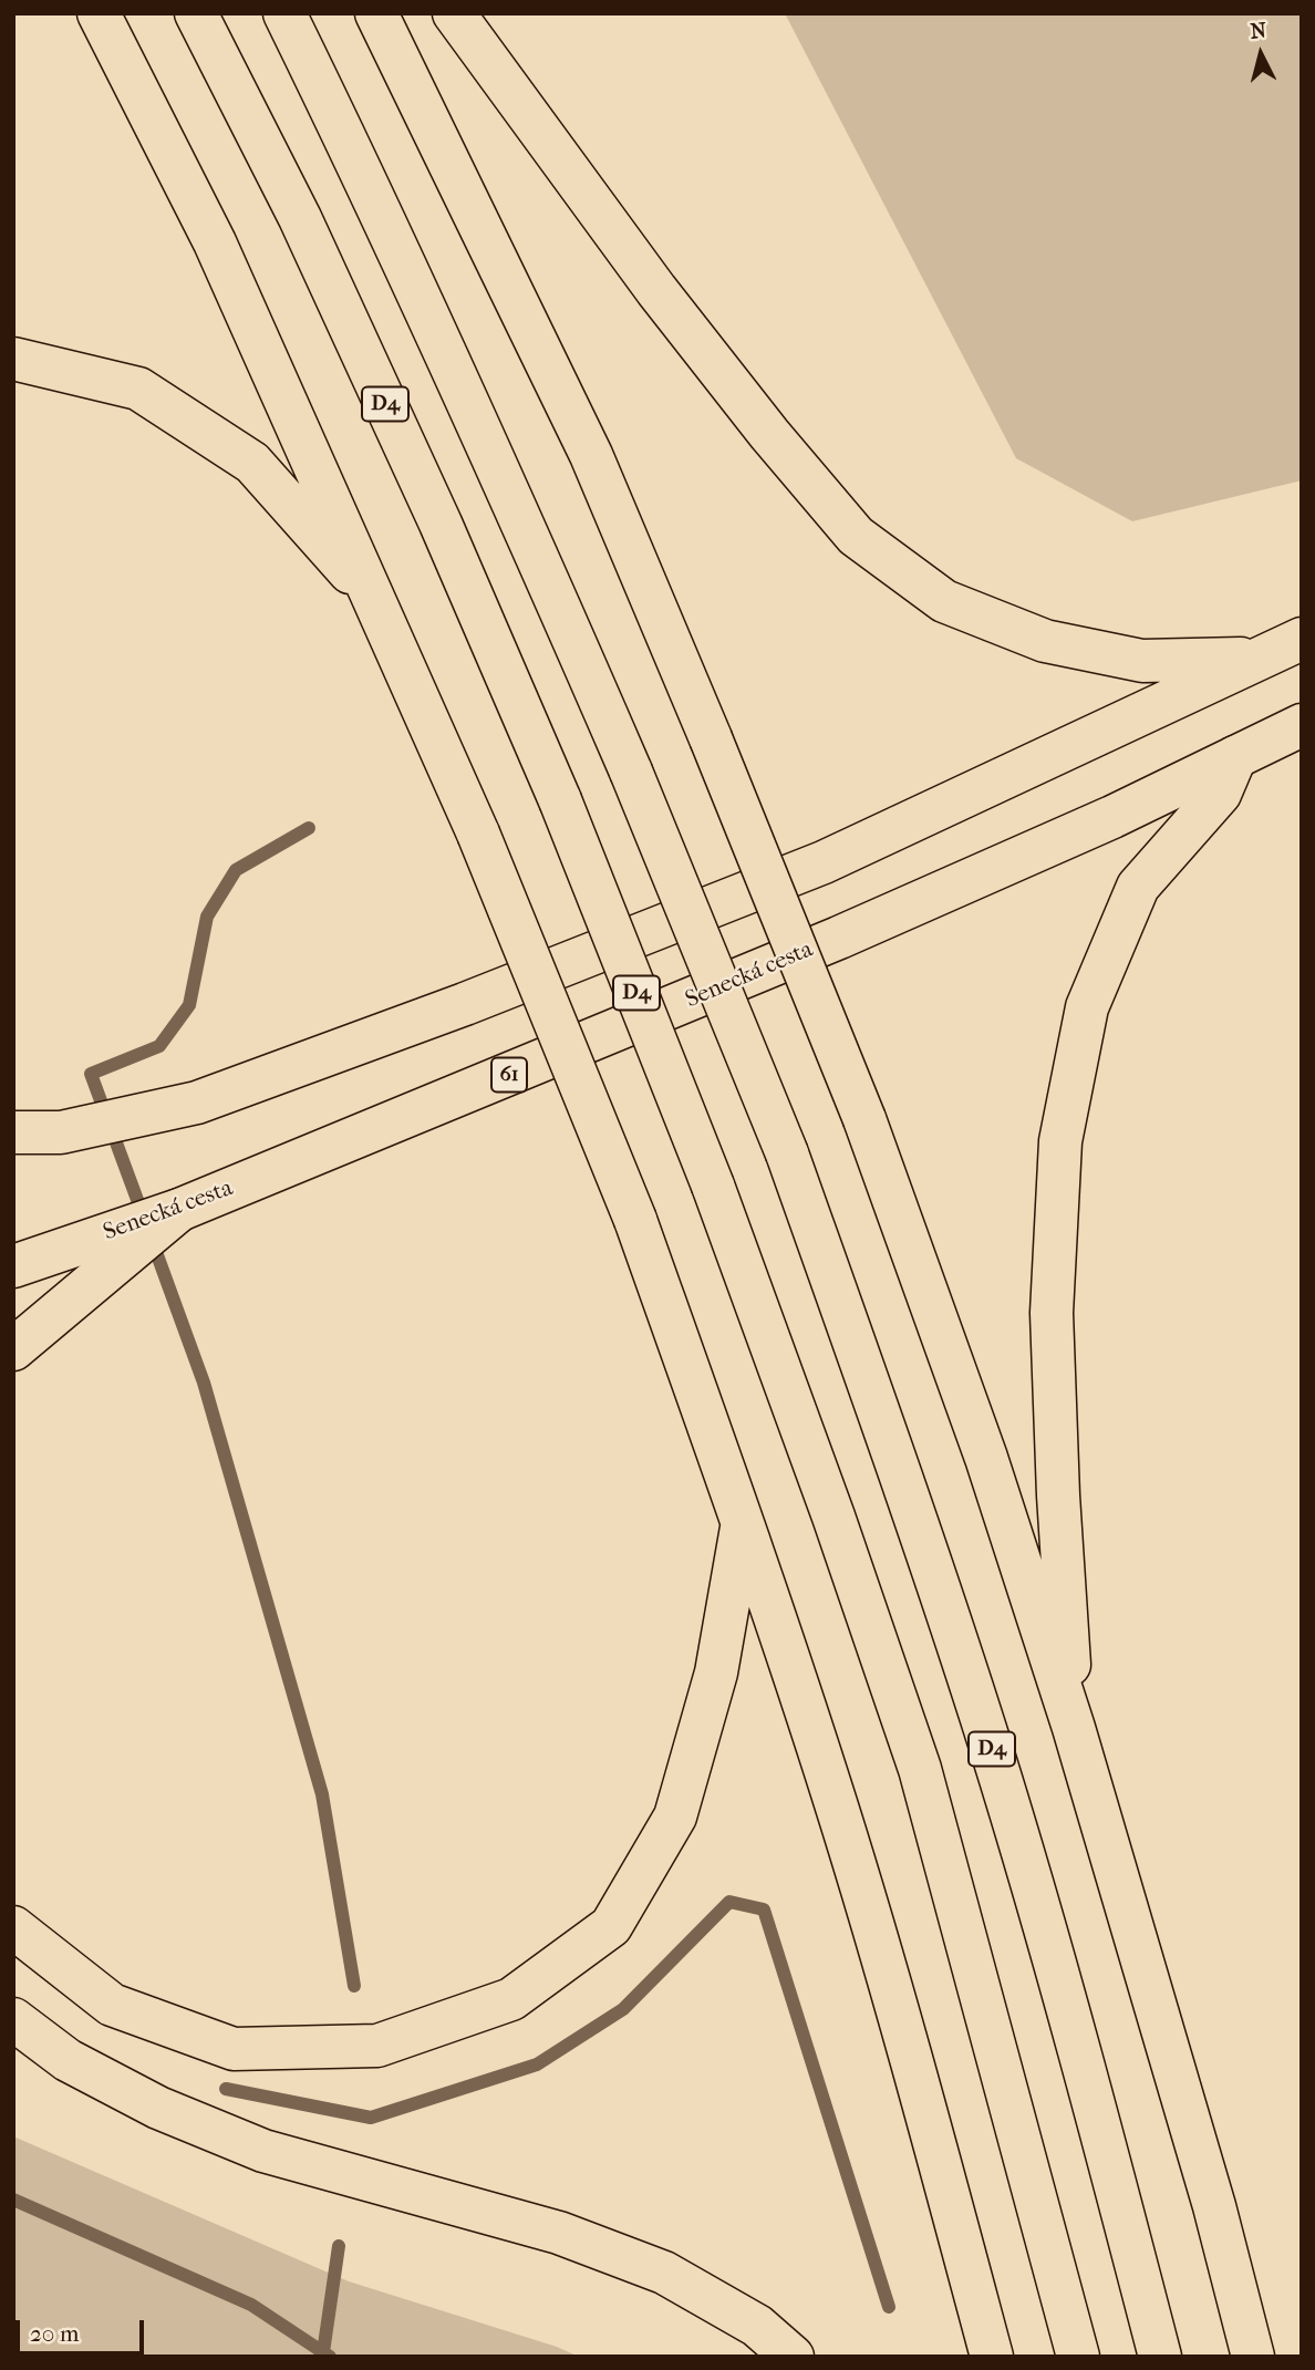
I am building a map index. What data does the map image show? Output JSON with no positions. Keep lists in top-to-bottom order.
{
  "streets": {
    "main road": ["D4", "Senecká cesta", "61"]
  },
  "scale_bar": "20 m",
  "north": "top"
}
